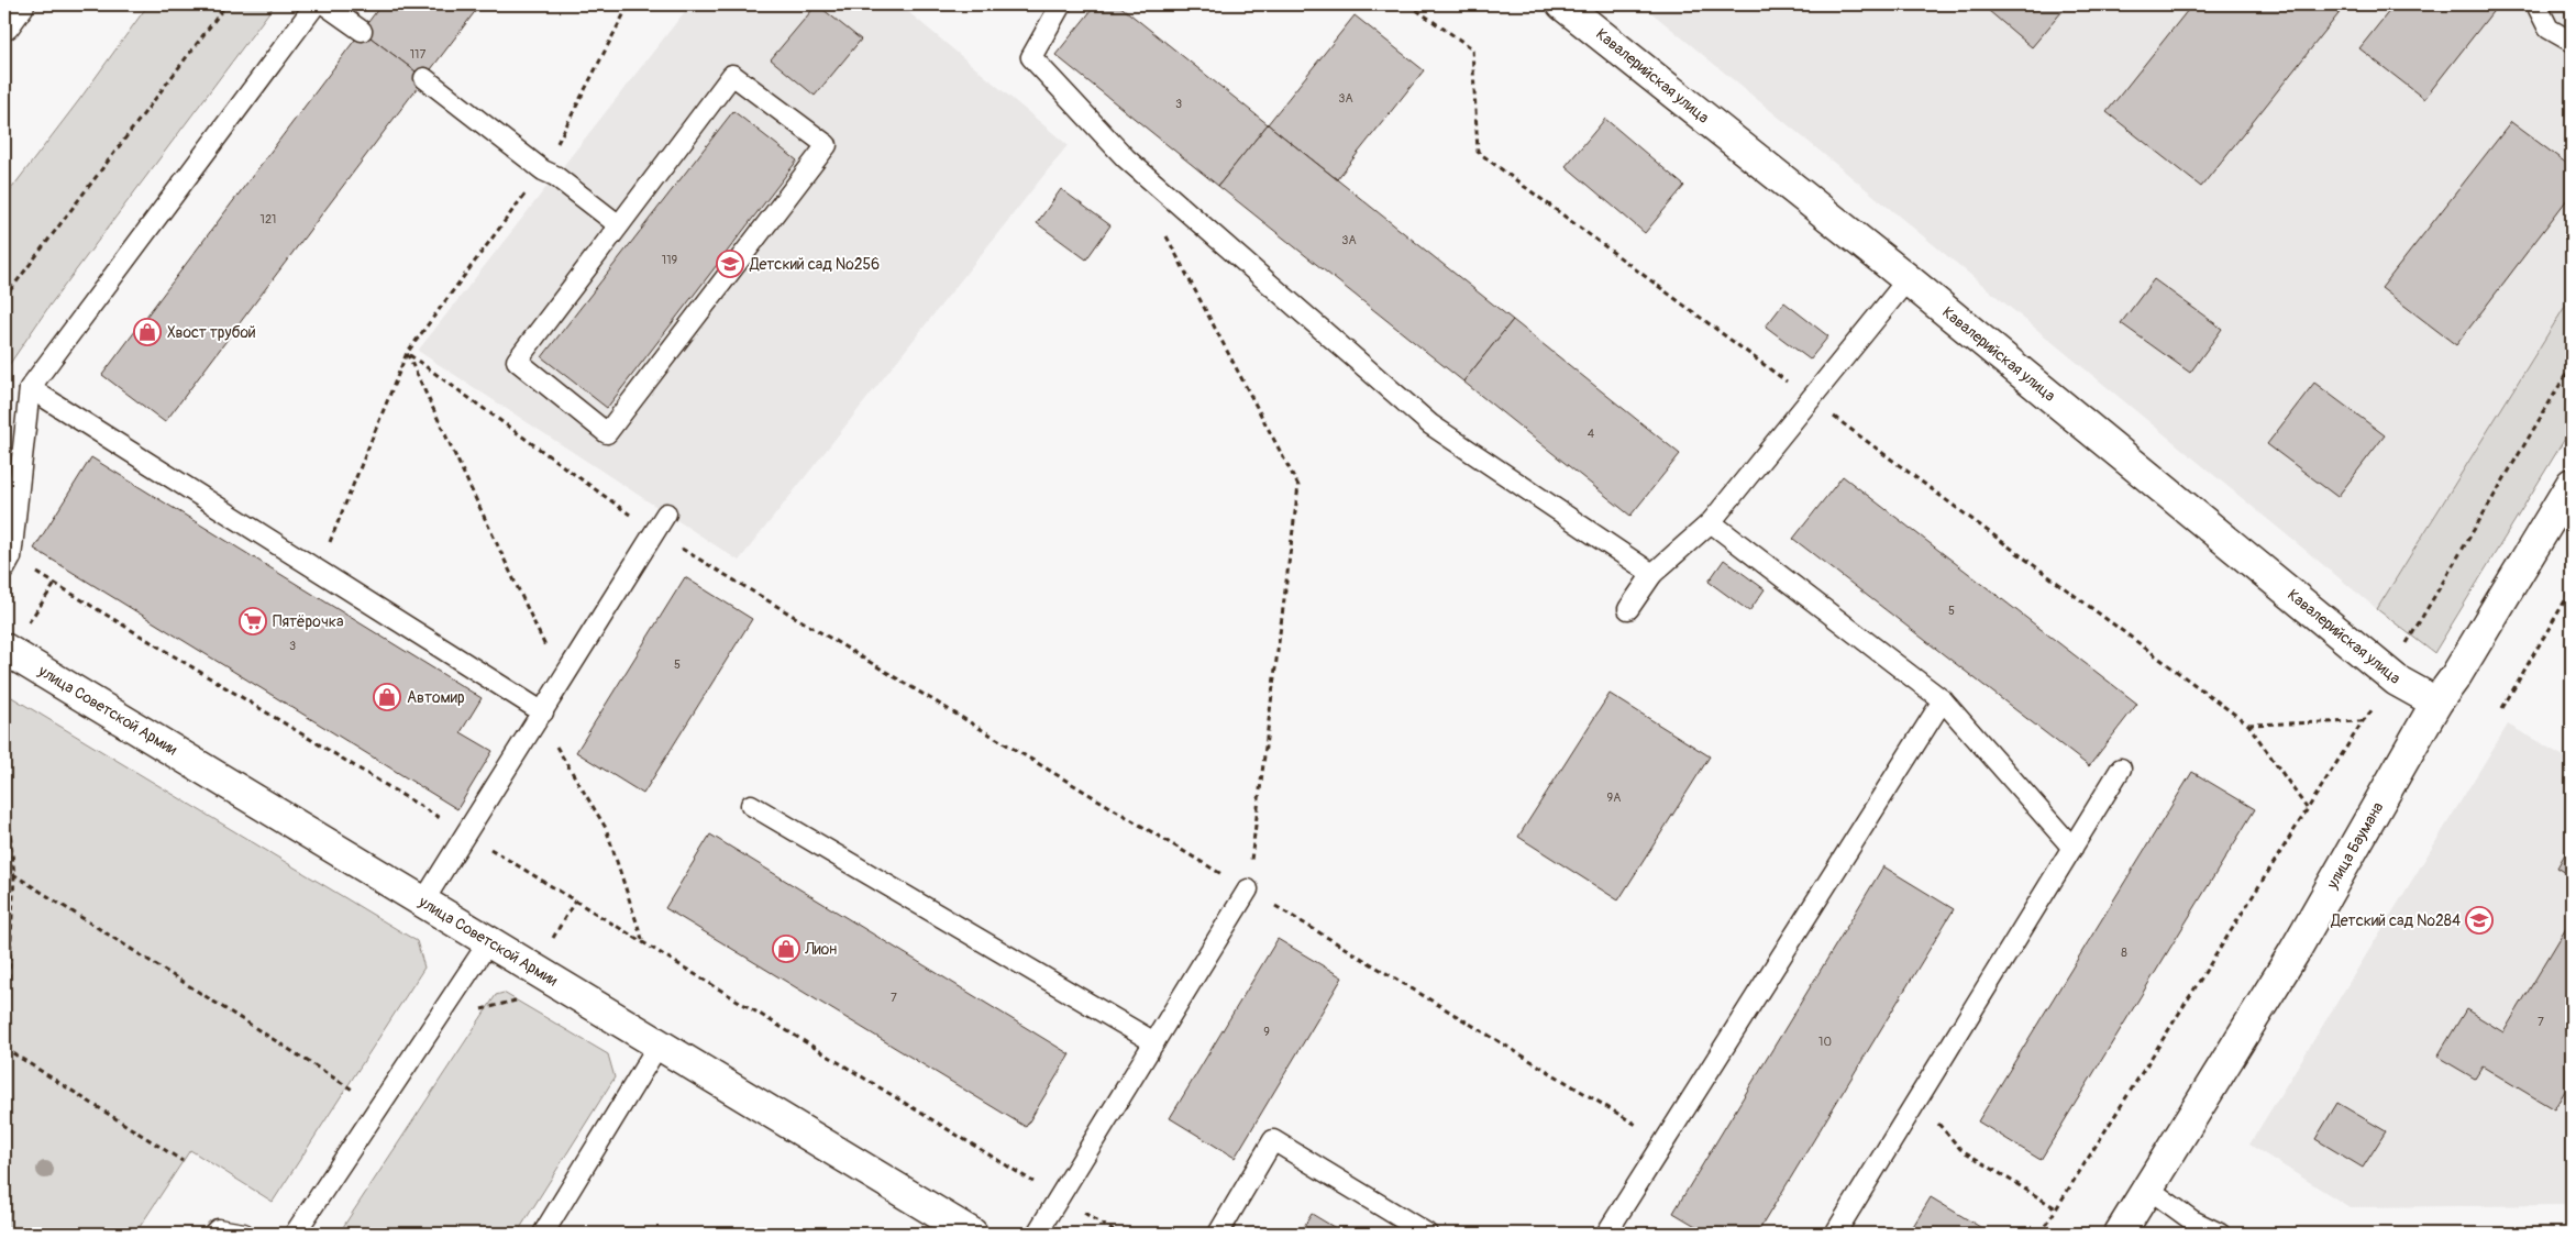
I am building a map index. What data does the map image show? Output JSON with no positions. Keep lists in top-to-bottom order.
{
  "streets": {
    "street": ["Кавалерийская улица", "улица Советской Армии", "улица Баумана"]
  },
  "crossings": [
    ["Кавалерийская улица", "улица Баумана"]
  ],
  "places": {
    "school or university": ["Детский сад №256", "Детский сад №284"],
    "shop": ["Хвост трубой", "Автомир", "Лион"],
    "supermarket": ["Пятёрочка"]
  },
  "house_numbers": [
    "117",
    "3А",
    "3",
    "121",
    "3А",
    "119",
    "4",
    "5",
    "3",
    "5",
    "9А",
    "8",
    "7",
    "7",
    "9",
    "10"
  ]
}
